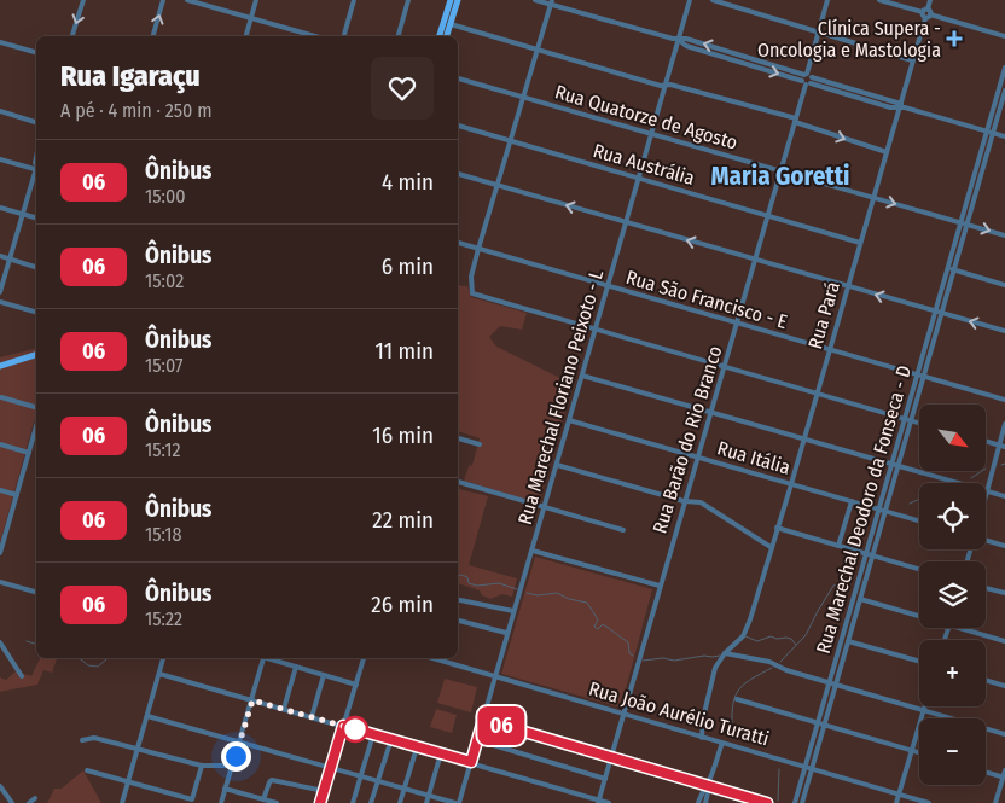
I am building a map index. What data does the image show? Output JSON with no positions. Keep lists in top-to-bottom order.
{
  "streets": {
    "street": [
      "Rua Quatorze de Agosto",
      "Rua Austrália",
      "Rua São Francisco - E",
      "Rua Pará",
      "Rua Marechal Floriano Peixoto - L",
      "Rua Barão do Rio Branco",
      "Rua Itália",
      "Rua Marechal Deodoro da Fonseca - D",
      "Rua João Aurélio Turatti"
    ]
  },
  "crossings": [
    ["Rua Quatorze de Agosto", "Rua Pará"],
    ["Rua Quatorze de Agosto", "Rua Marechal Floriano Peixoto - L"],
    ["Rua Quatorze de Agosto", "Rua Barão do Rio Branco"],
    ["Rua Quatorze de Agosto", "Rua Marechal Deodoro da Fonseca - D"],
    ["Rua Austrália", "Rua Pará"],
    ["Rua Austrália", "Rua Marechal Floriano Peixoto - L"],
    ["Rua Austrália", "Rua Barão do Rio Branco"],
    ["Rua São Francisco - E", "Rua Pará"],
    ["Rua São Francisco - E", "Rua Marechal Floriano Peixoto - L"],
    ["Rua São Francisco - E", "Rua Barão do Rio Branco"],
    ["Rua São Francisco - E", "Rua Marechal Deodoro da Fonseca - D"],
    ["Rua Pará", "Rua Itália"],
    ["Rua Pará", "Rua João Aurélio Turatti"],
    ["Rua Marechal Floriano Peixoto - L", "Rua Itália"],
    ["Rua Marechal Floriano Peixoto - L", "Rua João Aurélio Turatti"],
    ["Rua Barão do Rio Branco", "Rua Itália"],
    ["Rua Barão do Rio Branco", "Rua João Aurélio Turatti"],
    ["Rua Itália", "Rua Marechal Deodoro da Fonseca - D"],
    ["Rua Marechal Deodoro da Fonseca - D", "Rua João Aurélio Turatti"]
  ],
  "districts": ["Maria Goretti"],
  "places": {
    "health": ["Clínica Supera - Oncologia e Mastologia"]
  },
  "lines": ["bus line 06"],
  "north": "bottom right",
  "page": {
    "on_map": "06",
    "heading": ["Rua Igaraçu", "A pé · 4 min · 250 m"],
    "list": [
      {
        "mark": "06",
        "name": "Ônibus",
        "note": "15:00",
        "value": "4 min"
      },
      {
        "mark": "06",
        "name": "Ônibus",
        "note": "15:02",
        "value": "6 min"
      },
      {
        "mark": "06",
        "name": "Ônibus",
        "note": "15:07",
        "value": "11 min"
      },
      {
        "mark": "06",
        "name": "Ônibus",
        "note": "15:12",
        "value": "16 min"
      },
      {
        "mark": "06",
        "name": "Ônibus",
        "note": "15:18",
        "value": "22 min"
      },
      {
        "mark": "06",
        "name": "Ônibus",
        "note": "15:22",
        "value": "26 min"
      }
    ],
    "map_buttons": ["+", "−"]
  }
}
